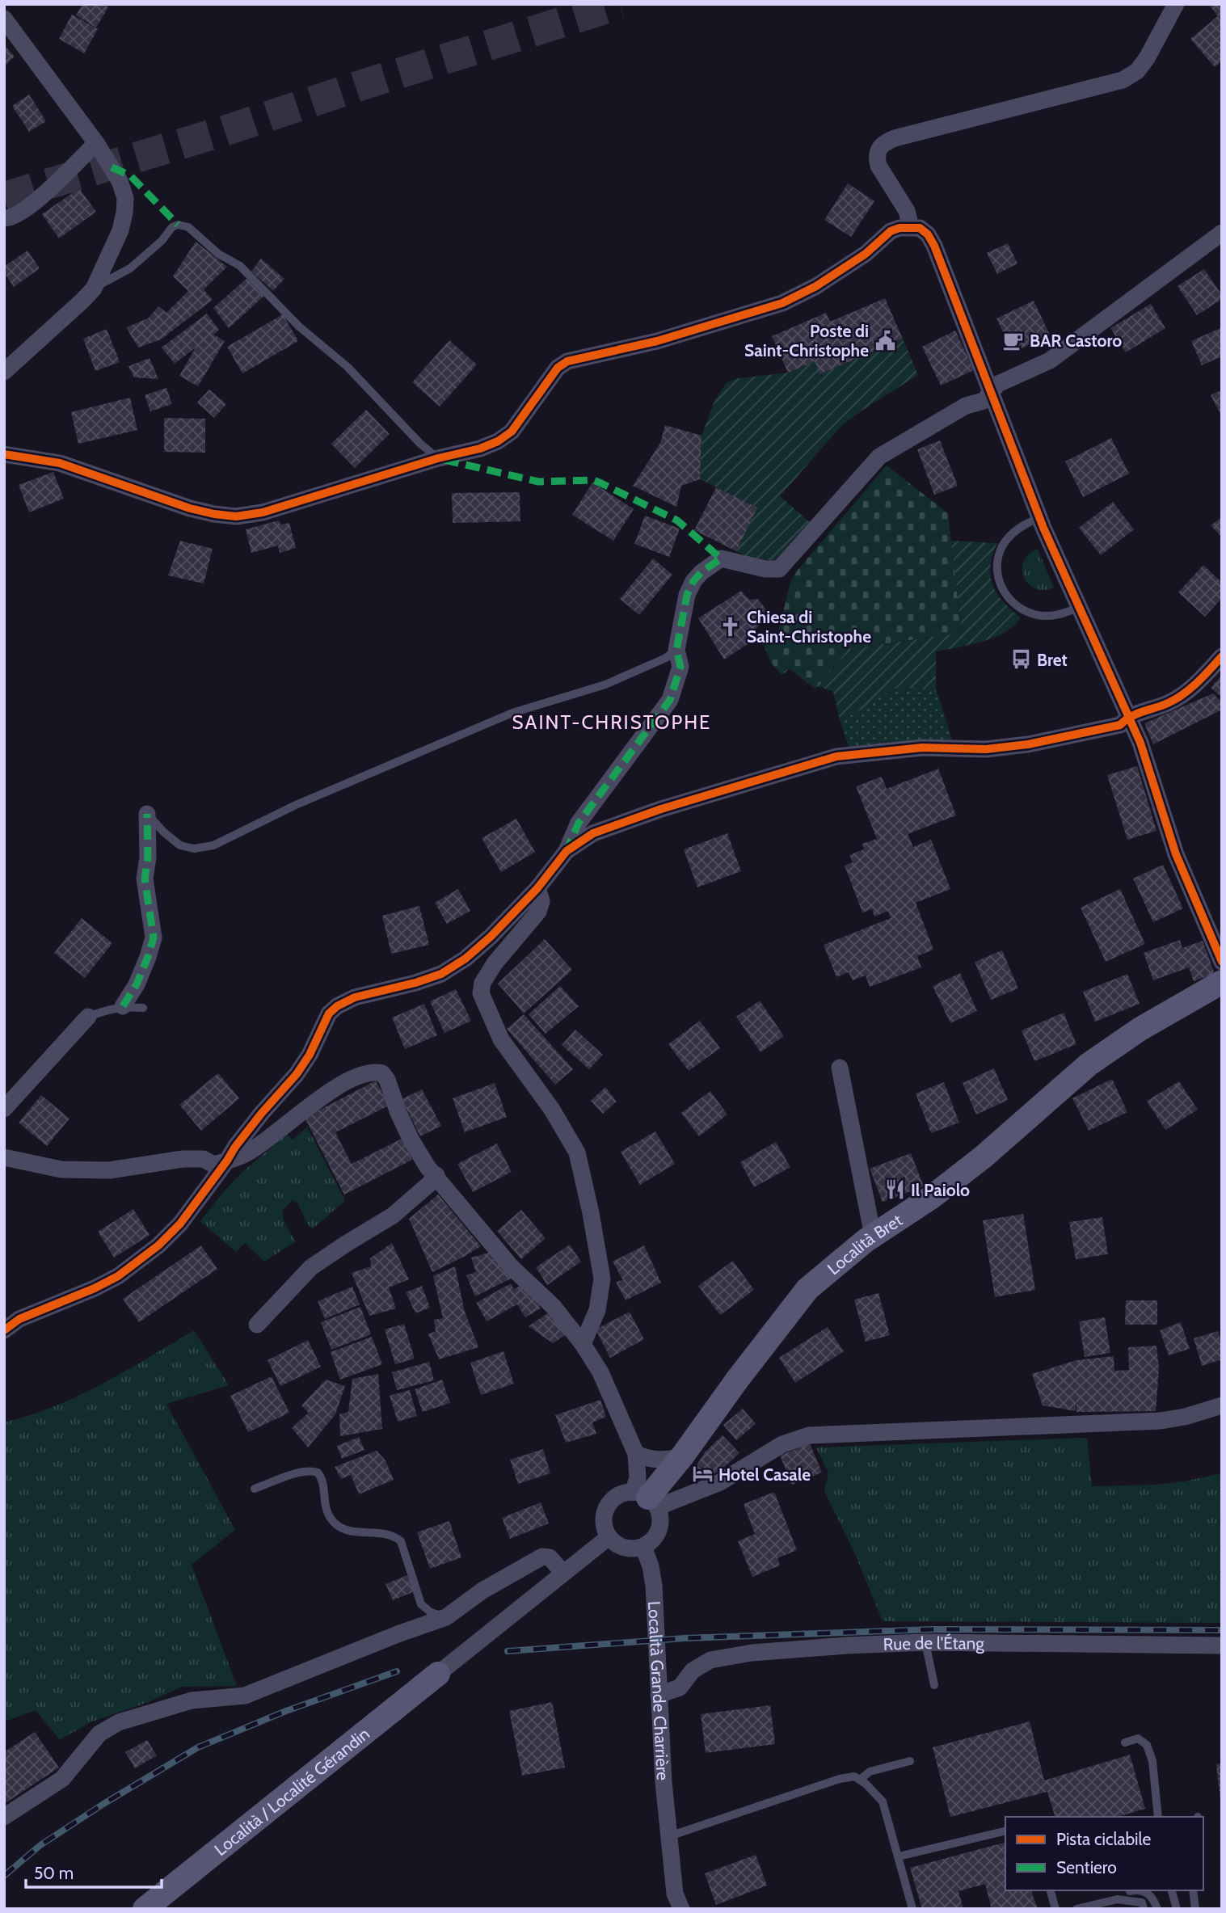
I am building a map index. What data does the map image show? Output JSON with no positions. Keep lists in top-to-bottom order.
{
  "streets": {
    "street": [
      "Località Bret",
      "Rue de l'Étang",
      "Località Grande Charrière",
      "Località / Localité Gérandin"
    ]
  },
  "crossings": [
    ["Località Bret", "Località Grande Charrière"],
    ["Rue de l'Étang", "Località Grande Charrière"]
  ],
  "districts": ["SAINT-CHRISTOPHE"],
  "places": {
    "public building": ["Poste di Saint-Christophe"],
    "cafe": ["BAR Castoro"],
    "church": ["Chiesa di Saint-Christophe"],
    "bus stop": ["Bret"],
    "restaurant": ["Il Paiolo"],
    "hotel": ["Hotel Casale"]
  },
  "legend": ["Pista ciclabile", "Sentiero"],
  "scale_bar": "50 m"
}
